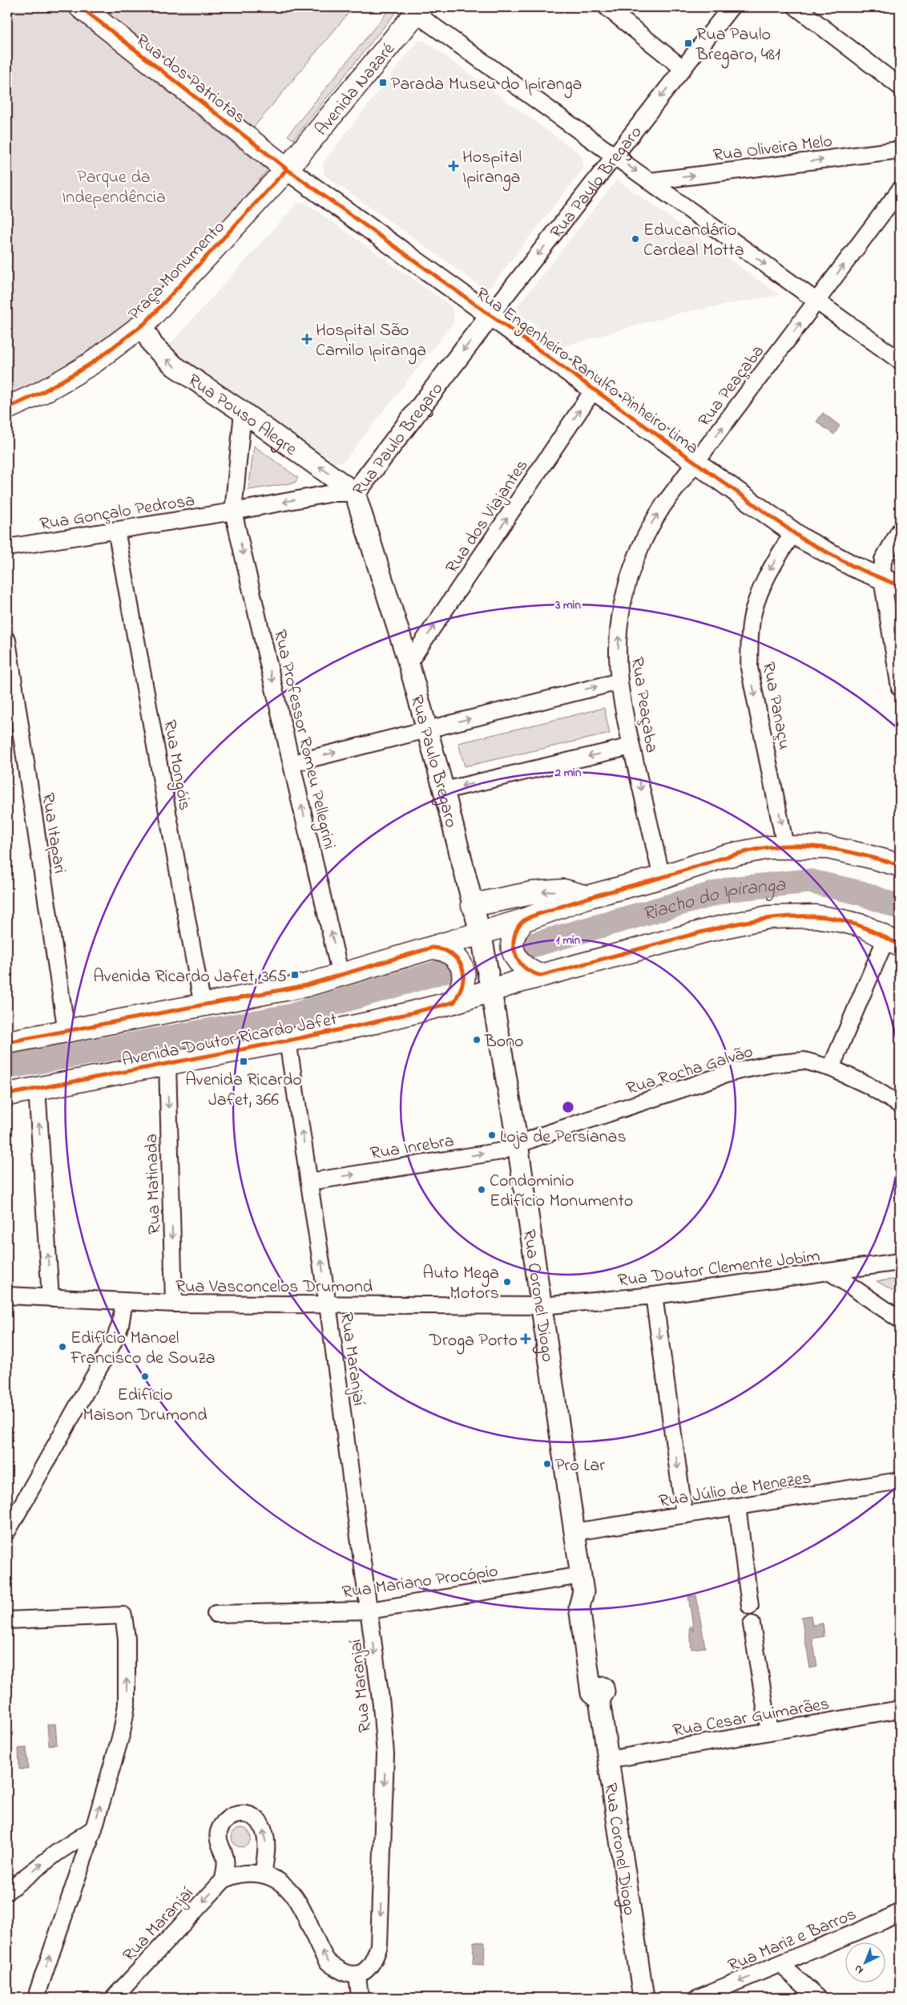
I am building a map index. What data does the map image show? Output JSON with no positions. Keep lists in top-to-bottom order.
{
  "streets": {
    "main road": [
      "Rua dos Patriotas",
      "Avenida Nazaré",
      "Praça Monumento",
      "Avenida Doutor Ricardo Jafet"
    ],
    "street": [
      "Rua Oliveira Melo",
      "Rua Paulo Bregaro",
      "Rua Engenheiro Ranulfo Pinheiro Lima",
      "Rua Peaçaba",
      "Rua Pouso Alegre",
      "Rua Gonçalo Pedrosa",
      "Rua dos Viajantes",
      "Rua Panaçu",
      "Rua Professor Romeu Pellegrini",
      "Rua Mongóis",
      "Rua Itapari",
      "Rua Rocha Galvão",
      "Rua Inrebra",
      "Rua Matinada",
      "Rua Doutor Clemente Jobim",
      "Rua Vasconcelos Drumond",
      "Rua Coronel Diogo",
      "Rua Maranjaí",
      "Rua Júlio de Menezes",
      "Rua Mariano Procópio",
      "Rua Cesar Guimarães",
      "Rua Mariz e Barros"
    ]
  },
  "crossings": [
    ["Rua dos Patriotas", "Avenida Nazaré"],
    ["Rua dos Patriotas", "Praça Monumento"],
    ["Rua dos Patriotas", "Rua Engenheiro Ranulfo Pinheiro Lima"],
    ["Avenida Nazaré", "Praça Monumento"],
    ["Avenida Nazaré", "Rua Engenheiro Ranulfo Pinheiro Lima"],
    ["Rua Paulo Bregaro", "Rua Engenheiro Ranulfo Pinheiro Lima"],
    ["Rua Paulo Bregaro", "Rua Pouso Alegre"],
    ["Rua Paulo Bregaro", "Rua Gonçalo Pedrosa"],
    ["Rua Paulo Bregaro", "Rua dos Viajantes"],
    ["Rua Paulo Bregaro", "Avenida Doutor Ricardo Jafet"],
    ["Rua Paulo Bregaro", "Rua Coronel Diogo"],
    ["Praça Monumento", "Rua Engenheiro Ranulfo Pinheiro Lima"],
    ["Praça Monumento", "Rua Pouso Alegre"],
    ["Rua Engenheiro Ranulfo Pinheiro Lima", "Rua Peaçaba"],
    ["Rua Engenheiro Ranulfo Pinheiro Lima", "Rua dos Viajantes"],
    ["Rua Engenheiro Ranulfo Pinheiro Lima", "Rua Panaçu"],
    ["Rua Peaçaba", "Avenida Doutor Ricardo Jafet"],
    ["Rua Pouso Alegre", "Rua Gonçalo Pedrosa"],
    ["Rua Pouso Alegre", "Rua Professor Romeu Pellegrini"],
    ["Rua Gonçalo Pedrosa", "Rua Professor Romeu Pellegrini"],
    ["Rua Gonçalo Pedrosa", "Rua Mongóis"],
    ["Rua Panaçu", "Avenida Doutor Ricardo Jafet"],
    ["Rua Professor Romeu Pellegrini", "Avenida Doutor Ricardo Jafet"],
    ["Rua Mongóis", "Avenida Doutor Ricardo Jafet"],
    ["Rua Itapari", "Avenida Doutor Ricardo Jafet"],
    ["Avenida Doutor Ricardo Jafet", "Rua Matinada"],
    ["Avenida Doutor Ricardo Jafet", "Rua Coronel Diogo"],
    ["Avenida Doutor Ricardo Jafet", "Rua Maranjaí"],
    ["Rua Rocha Galvão", "Rua Inrebra"],
    ["Rua Rocha Galvão", "Rua Coronel Diogo"],
    ["Rua Inrebra", "Rua Coronel Diogo"],
    ["Rua Inrebra", "Rua Maranjaí"],
    ["Rua Matinada", "Rua Vasconcelos Drumond"],
    ["Rua Doutor Clemente Jobim", "Rua Vasconcelos Drumond"],
    ["Rua Doutor Clemente Jobim", "Rua Coronel Diogo"],
    ["Rua Vasconcelos Drumond", "Rua Coronel Diogo"],
    ["Rua Vasconcelos Drumond", "Rua Maranjaí"],
    ["Rua Coronel Diogo", "Rua Júlio de Menezes"],
    ["Rua Coronel Diogo", "Rua Mariano Procópio"],
    ["Rua Coronel Diogo", "Rua Cesar Guimarães"],
    ["Rua Maranjaí", "Rua Mariano Procópio"]
  ],
  "one_way": [
    "Rua Oliveira Melo",
    "Rua Paulo Bregaro",
    "Rua Pouso Alegre",
    "Rua dos Viajantes",
    "Rua Panaçu",
    "Rua Inrebra",
    "Rua Mariz e Barros"
  ],
  "water": ["Riacho do Ipiranga"],
  "parks": ["Parque da Independência"],
  "places": {
    "transit": [
      "Rua Paulo Bregaro, 481",
      "Parada Museu do Ipiranga",
      "Avenida Ricardo Jafet, 365",
      "Avenida Ricardo Jafet, 366"
    ],
    "health": ["Hospital Ipiranga", "Hospital São Camilo Ipiranga", "Droga Porto"],
    "other": [
      "Educandário Cardeal Motta",
      "Bono",
      "Loja de Persianas",
      "Condominio Edifício Monumento",
      "Auto Mega Motors",
      "Edifício Manoel Francisco de Souza",
      "Edifício Maison Drumond",
      "Pro Lar"
    ]
  },
  "north": "bottom left",
  "rings": ["3 min", "2 min", "1 min"]
}
